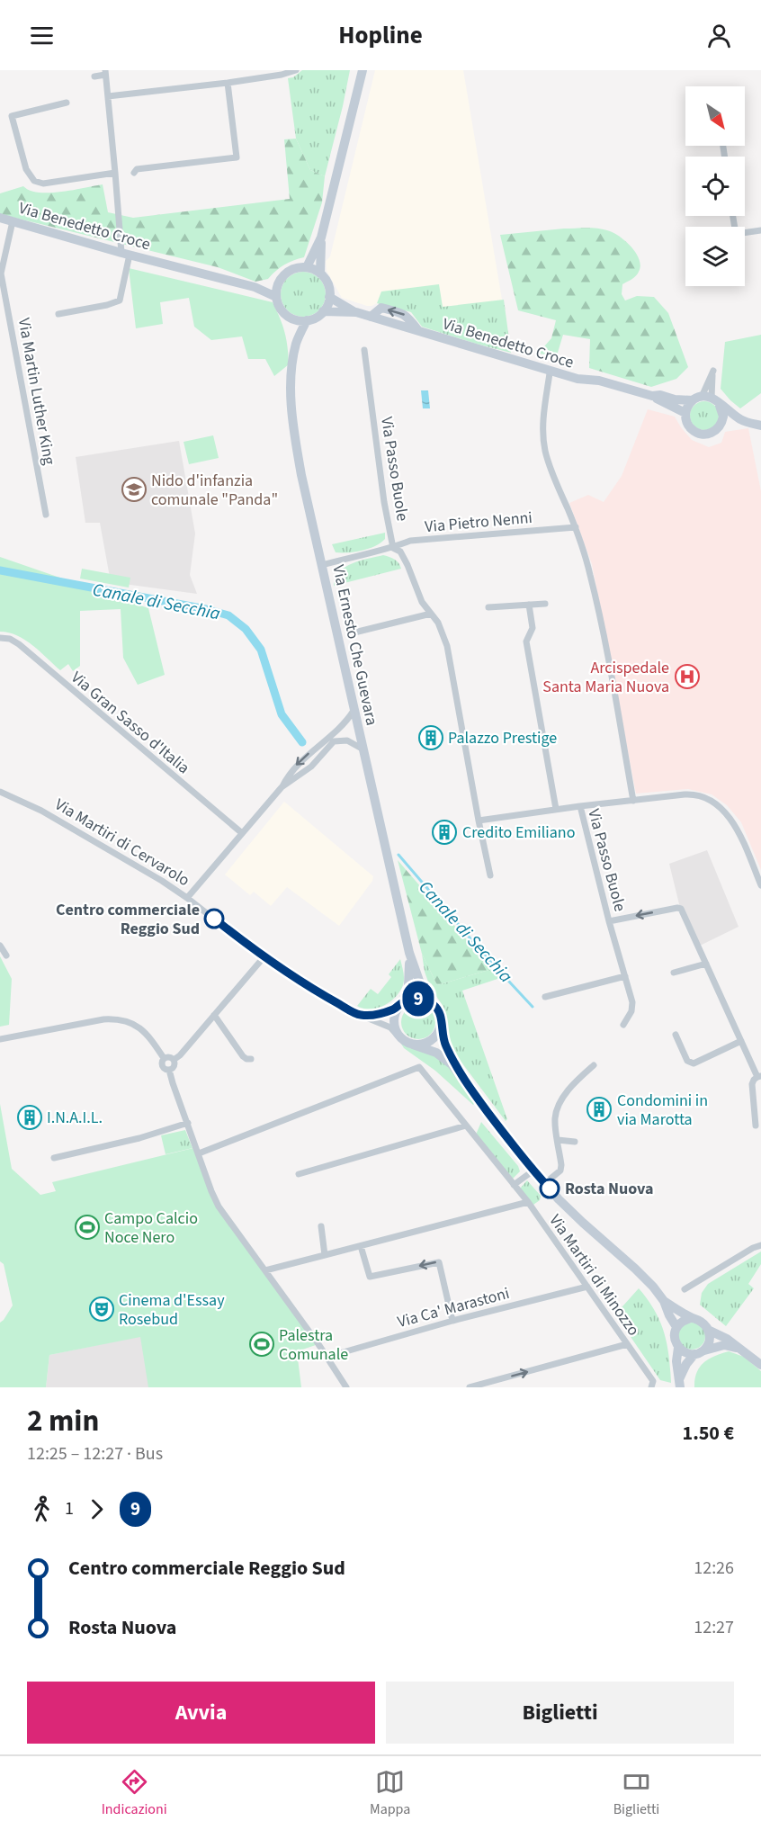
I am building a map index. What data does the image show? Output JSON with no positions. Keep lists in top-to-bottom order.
{
  "streets": {
    "street": [
      "Via Benedetto Croce",
      "Via Martin Luther King",
      "Via Passo Buole",
      "Via Pietro Nenni",
      "Via Ernesto Che Guevara",
      "Via Gran Sasso d'Italia",
      "Via Martiri di Cervarolo",
      "Via Martiri di Minozzo",
      "Via Ca' Marastoni"
    ]
  },
  "crossings": [
    ["Via Benedetto Croce", "Via Martin Luther King"],
    ["Via Benedetto Croce", "Via Ernesto Che Guevara"],
    ["Via Passo Buole", "Via Pietro Nenni"],
    ["Via Pietro Nenni", "Via Ernesto Che Guevara"],
    ["Via Ernesto Che Guevara", "Via Martiri di Cervarolo"],
    ["Via Martiri di Minozzo", "Via Ca' Marastoni"]
  ],
  "water": ["Canale di Secchia"],
  "places": {
    "school or university": ["Nido d'infanzia comunale \"Panda\""],
    "hospital": ["Arcispedale Santa Maria Nuova"],
    "building": [
      "Palazzo Prestige",
      "Credito Emiliano",
      "Condomini in via Marotta",
      "I.N.A.I.L."
    ],
    "other": ["Centro commerciale Reggio Sud", "Rosta Nuova"],
    "sports": ["Campo Calcio Noce Nero", "Palestra Comunale"],
    "theatre": ["Cinema d'Essay Rosebud"]
  },
  "lines": ["bus line 9"],
  "north": "bottom right",
  "page": {
    "header": "Hopline",
    "on_map": "9",
    "heading": ["2 min", "12:25 – 12:27 · Bus", "1.50 €"],
    "legs": ["1", "9"],
    "list": [
      {
        "name": "Centro commerciale Reggio Sud",
        "value": "12:26"
      },
      {
        "name": "Rosta Nuova",
        "value": "12:27"
      }
    ],
    "buttons": ["Avvia", "Biglietti"],
    "tabs": ["Indicazioni", "Mappa", "Biglietti"]
  }
}
